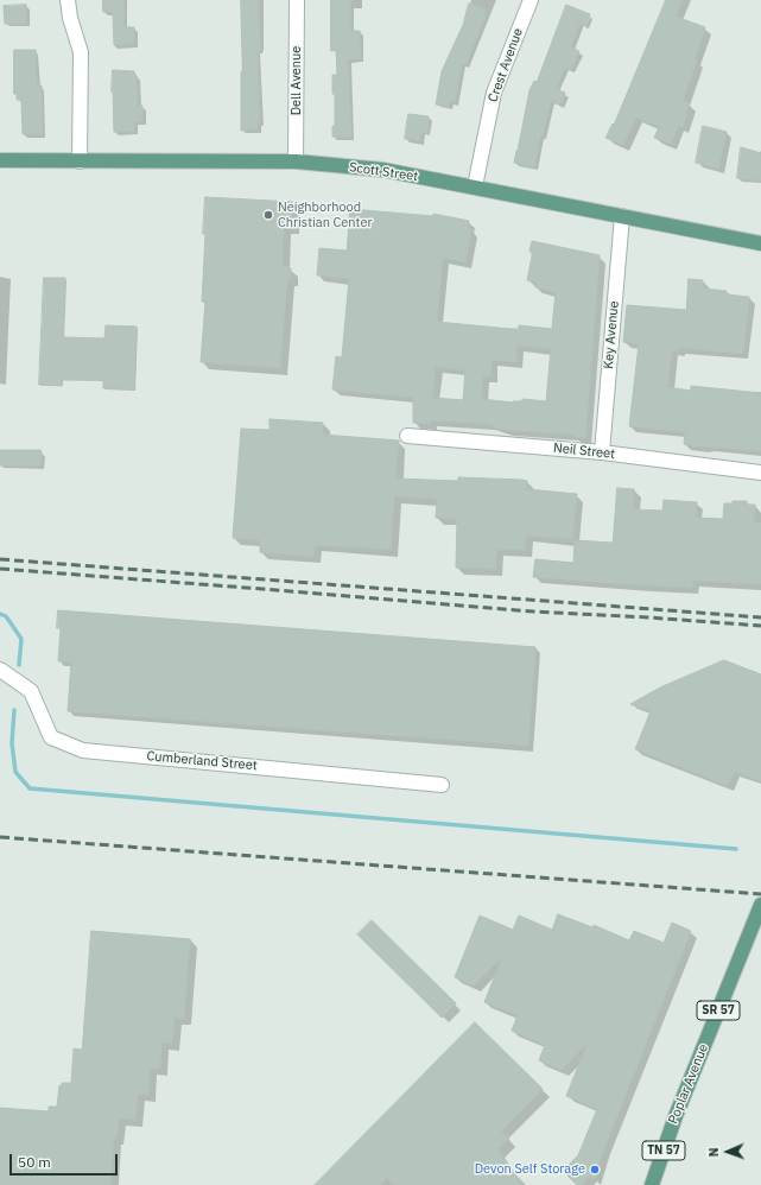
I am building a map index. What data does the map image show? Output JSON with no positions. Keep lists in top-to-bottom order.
{
  "streets": {
    "main road": [
      "Scott Street",
      "SR 57",
      "Poplar Avenue",
      "TN 57"
    ],
    "street": [
      "Crest Avenue",
      "Dell Avenue",
      "Key Avenue",
      "Neil Street",
      "Cumberland Street"
    ]
  },
  "crossings": [
    ["Crest Avenue", "Scott Street"],
    ["Dell Avenue", "Scott Street"],
    ["Scott Street", "Key Avenue"],
    ["Key Avenue", "Neil Street"]
  ],
  "places": ["Neighborhood Christian Center", "Devon Self Storage"],
  "scale_bar": "50 m",
  "north": "left"
}
